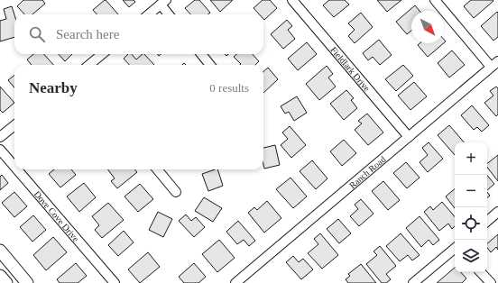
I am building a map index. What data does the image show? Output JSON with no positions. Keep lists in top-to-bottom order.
{
  "streets": {
    "street": ["Fieldlark Drive", "Ranch Road", "Dove Cove Drive"]
  },
  "crossings": [
    ["Fieldlark Drive", "Ranch Road"]
  ],
  "north": "bottom right",
  "page": {
    "search": "Search here",
    "heading": ["Nearby", "0 results"],
    "map_buttons": ["+", "−"]
  }
}
